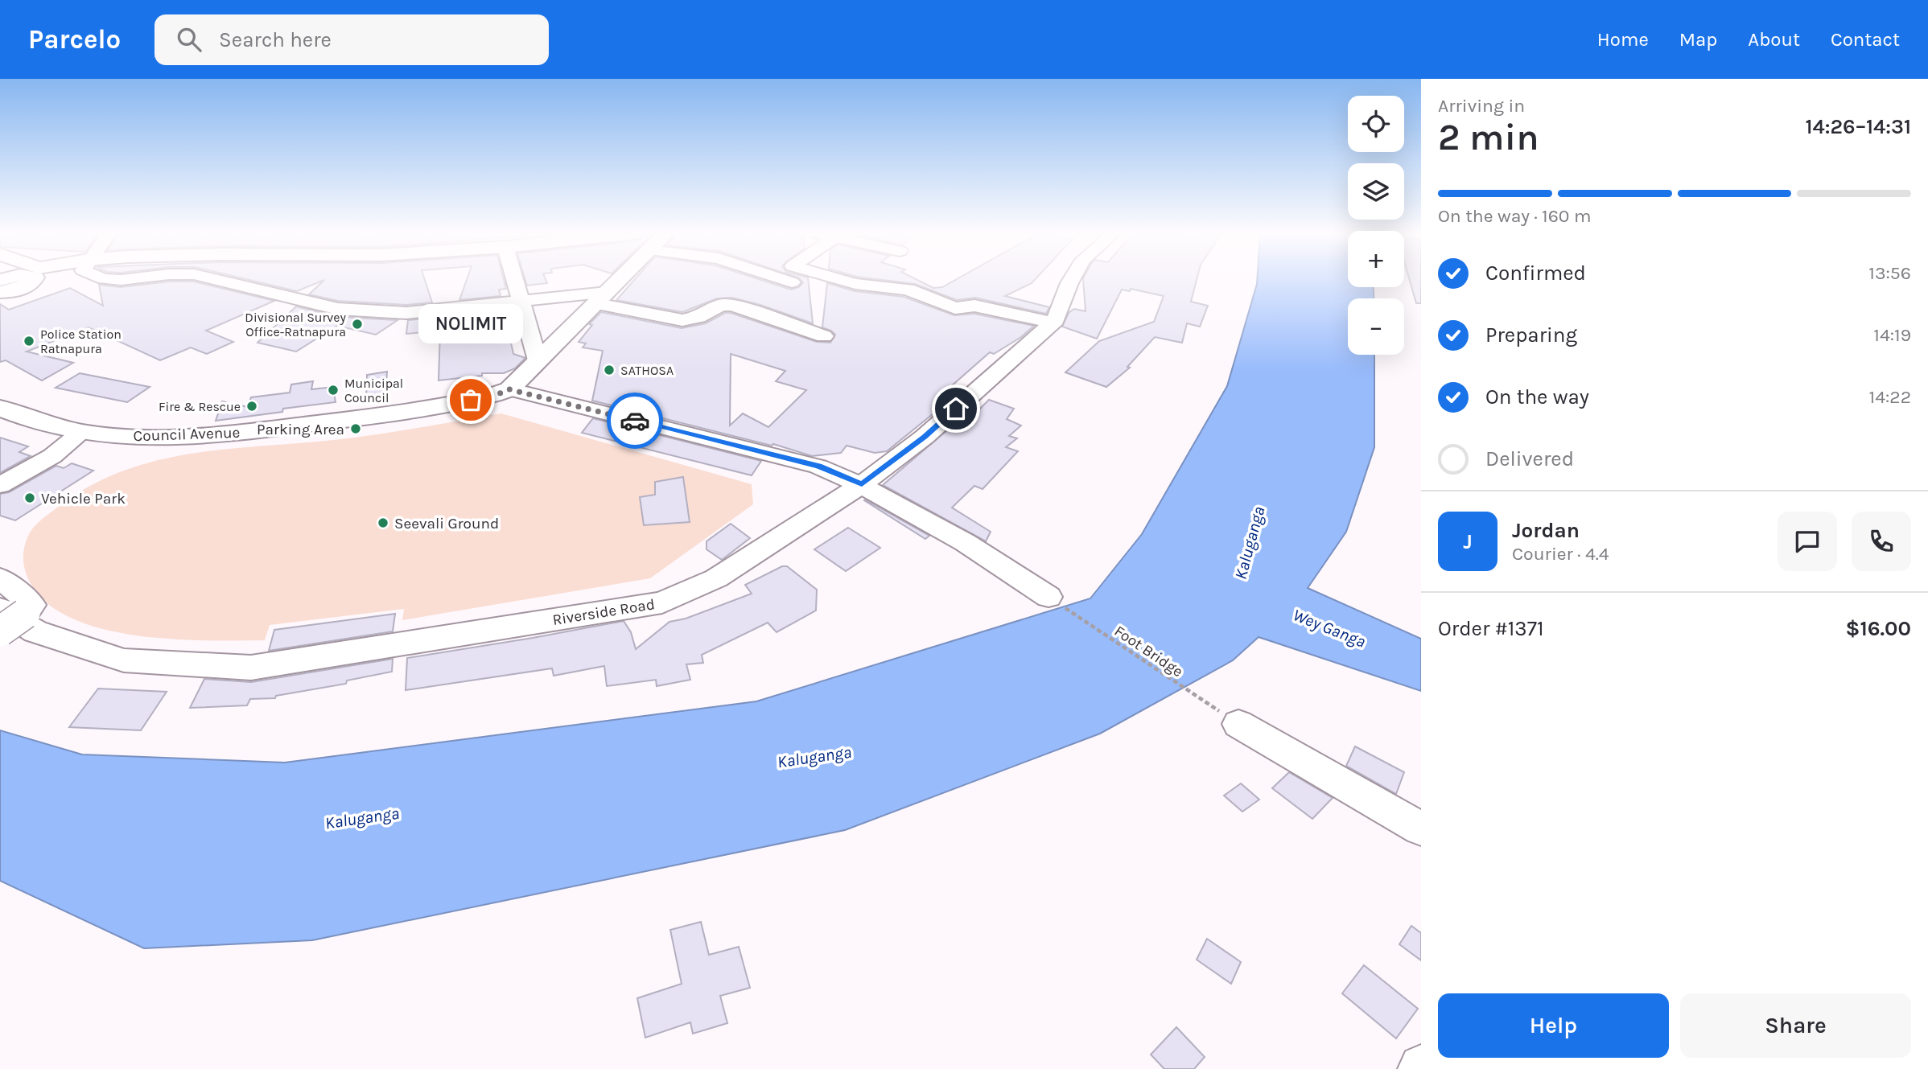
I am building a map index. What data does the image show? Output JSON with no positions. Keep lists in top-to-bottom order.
{
  "streets": {
    "main road": ["Council Avenue"],
    "street": ["Riverside Road"],
    "path": ["Foot Bridge"]
  },
  "water": ["Kaluganga", "Wey Ganga"],
  "places": [
    "Divisional Survey Office-Ratnapura",
    "Police Station Ratnapura",
    "SATHOSA",
    "Municipal Council",
    "NOLIMIT",
    "Fire & Rescue",
    "Parking Area",
    "Vehicle Park",
    "Seevali Ground"
  ],
  "page": {
    "header": "Parcelo",
    "search": "Search here",
    "nav": [
      "Home",
      "Map",
      "About",
      "Contact"
    ],
    "heading": ["2 min", "Arriving in", "14:26–14:31"],
    "panel": [
      "Jordan",
      "Courier · 4.4",
      "Order #1371",
      "$16.00"
    ],
    "map_buttons": ["+", "−"],
    "bar": "On the way · 160 m",
    "list": [
      ["Confirmed", "13:56"],
      ["Preparing", "14:19"],
      ["On the way", "14:22"],
      "Delivered"
    ],
    "bubble": "NOLIMIT",
    "round": "J",
    "buttons": ["Help", "Share"]
  }
}
